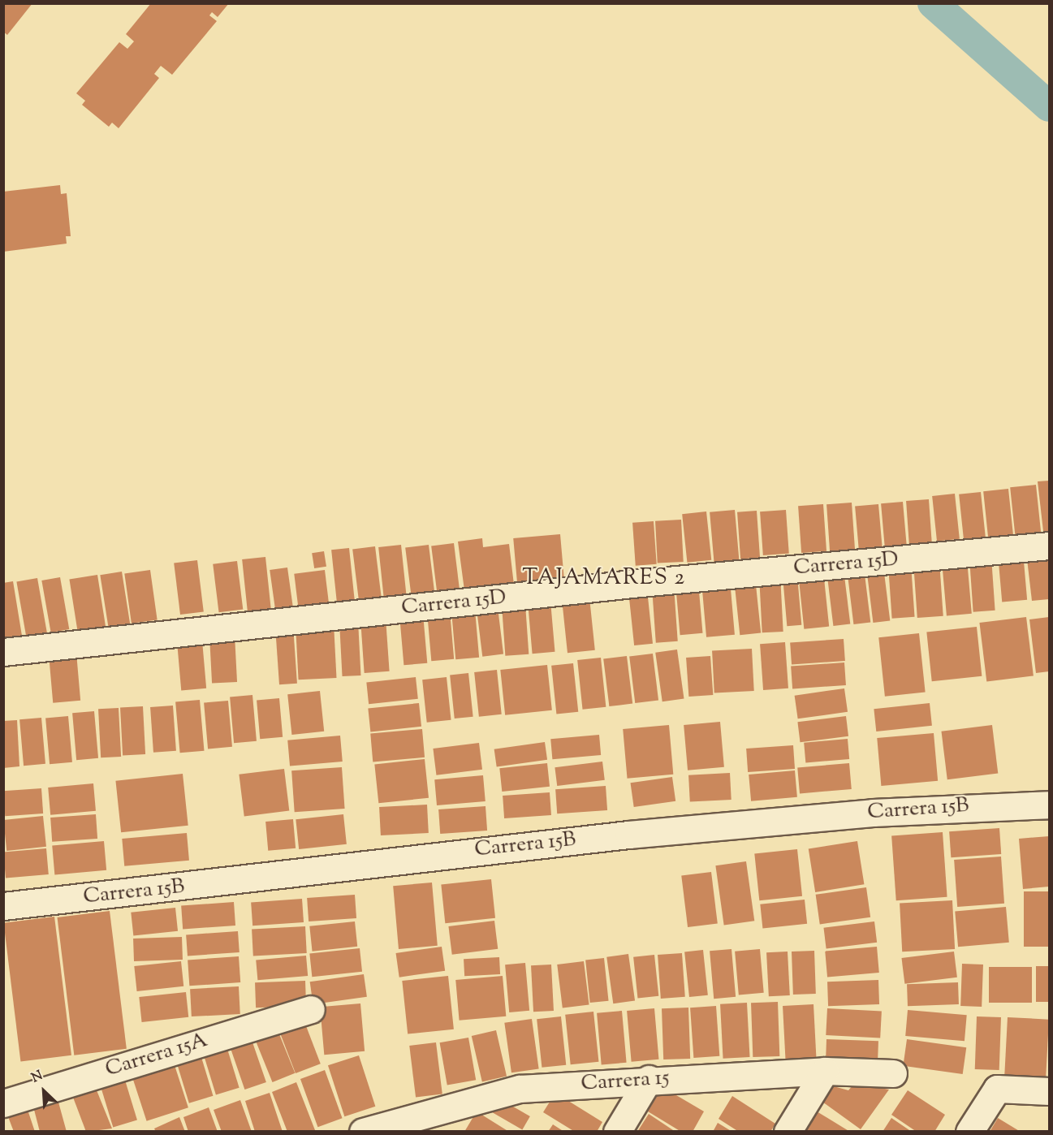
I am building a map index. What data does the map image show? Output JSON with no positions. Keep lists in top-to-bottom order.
{
  "streets": {
    "street": [
      "Carrera 15D",
      "Carrera 15B",
      "Carrera 15A",
      "Carrera 15"
    ]
  },
  "districts": ["TAJAMARES 2"],
  "north": "top left"
}
